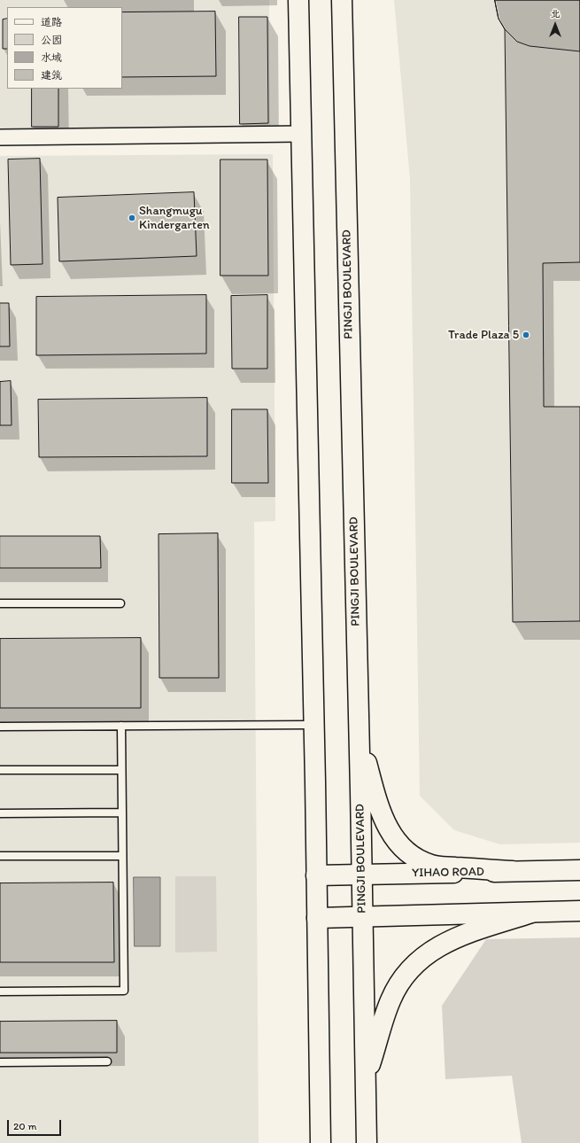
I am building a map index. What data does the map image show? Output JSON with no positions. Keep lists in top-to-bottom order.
{
  "streets": {
    "main road": ["PINGJI BOULEVARD", "YIHAO ROAD"]
  },
  "crossings": [
    ["PINGJI BOULEVARD", "YIHAO ROAD"]
  ],
  "places": ["Shangmugu Kindergarten", "Trade Plaza 5"],
  "legend": [
    "道路",
    "公园",
    "水域",
    "建筑"
  ],
  "scale_bar": "20 m",
  "north": "top"
}
